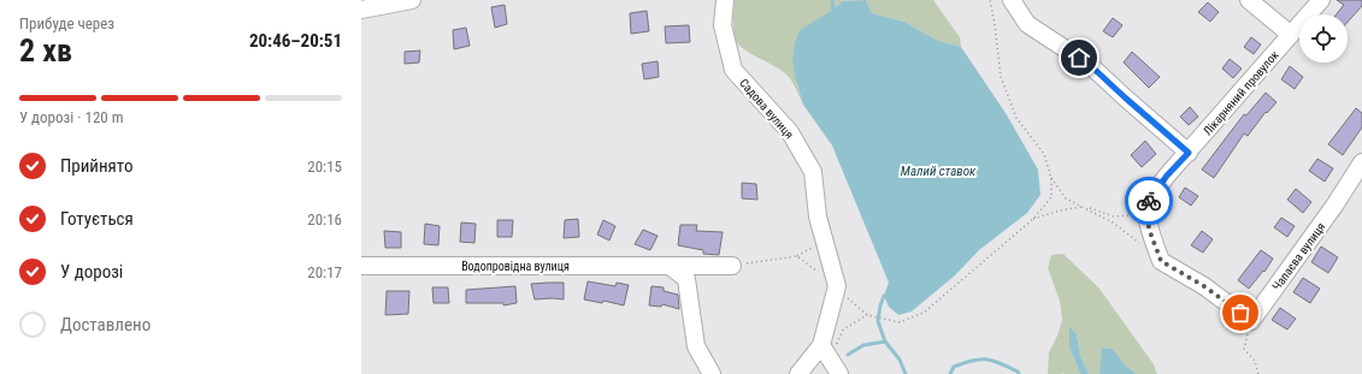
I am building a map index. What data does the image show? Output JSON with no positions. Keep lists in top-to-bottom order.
{
  "streets": {
    "street": [
      "Лікарняний провулок",
      "Садова вулиця",
      "Чапаєва вулиця",
      "Водопровідна вулиця"
    ]
  },
  "water": ["Малий ставок"],
  "page": {
    "heading": ["2 хв", "Прибуде через", "20:46–20:51"],
    "bar": "У дорозі · 120 m",
    "list": [
      ["Прийнято", "20:15"],
      ["Готується", "20:16"],
      ["У дорозі", "20:17"],
      "Доставлено"
    ]
  }
}
